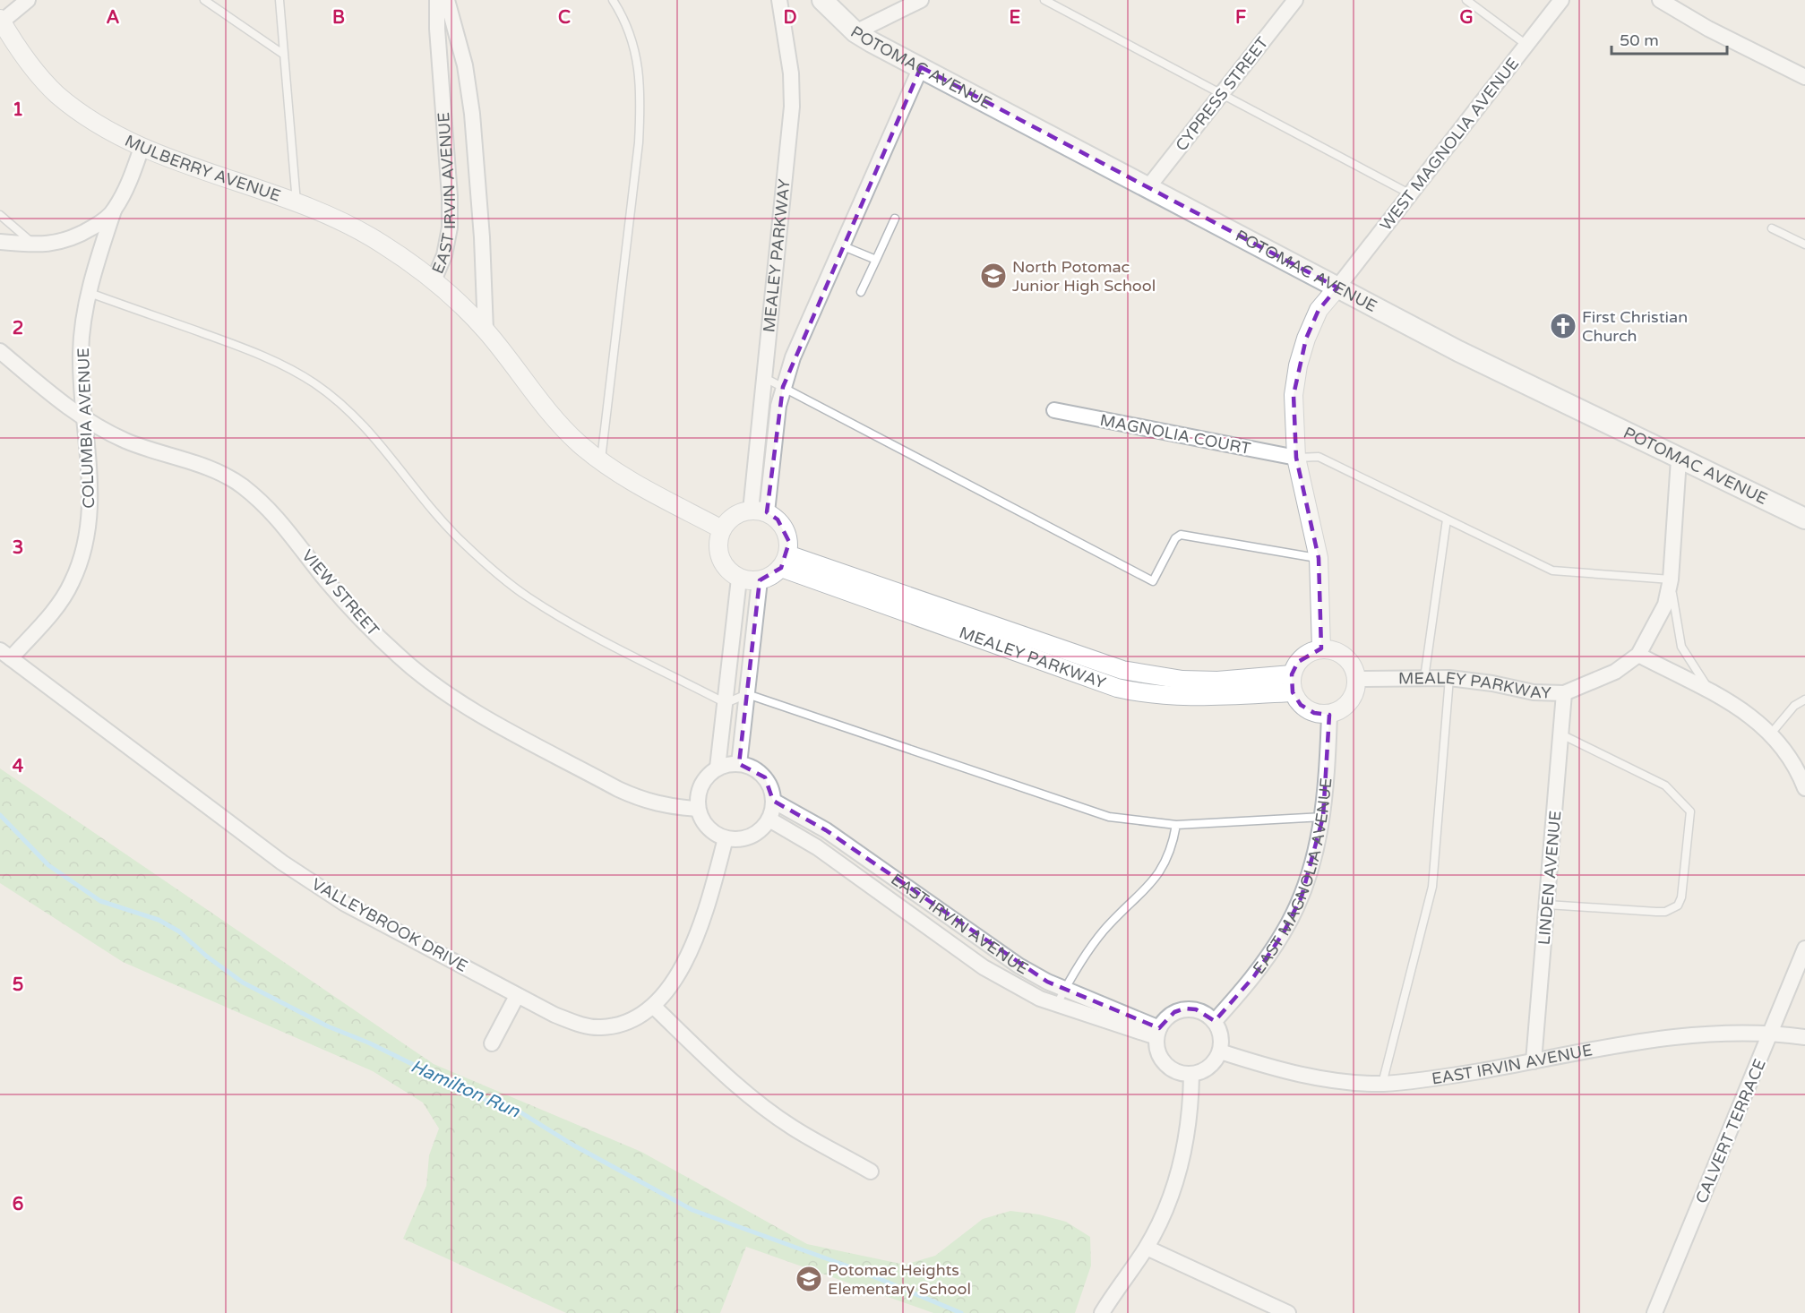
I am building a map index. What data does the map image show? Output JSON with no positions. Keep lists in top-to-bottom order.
{
  "streets": {
    "main road": ["POTOMAC AVENUE"],
    "street": [
      "CYPRESS STREET",
      "WEST MAGNOLIA AVENUE",
      "MULBERRY AVENUE",
      "EAST IRVIN AVENUE",
      "MEALEY PARKWAY",
      "COLUMBIA AVENUE",
      "MAGNOLIA COURT",
      "VIEW STREET",
      "EAST MAGNOLIA AVENUE",
      "LINDEN AVENUE",
      "VALLEYBROOK DRIVE",
      "CALVERT TERRACE"
    ]
  },
  "crossings": [
    ["POTOMAC AVENUE", "CYPRESS STREET"],
    ["POTOMAC AVENUE", "WEST MAGNOLIA AVENUE"],
    ["POTOMAC AVENUE", "MEALEY PARKWAY"],
    ["MULBERRY AVENUE", "EAST IRVIN AVENUE"],
    ["EAST IRVIN AVENUE", "MEALEY PARKWAY"],
    ["EAST IRVIN AVENUE", "VIEW STREET"],
    ["EAST IRVIN AVENUE", "EAST MAGNOLIA AVENUE"],
    ["EAST IRVIN AVENUE", "LINDEN AVENUE"],
    ["EAST IRVIN AVENUE", "VALLEYBROOK DRIVE"],
    ["EAST IRVIN AVENUE", "CALVERT TERRACE"],
    ["MEALEY PARKWAY", "EAST MAGNOLIA AVENUE"],
    ["MEALEY PARKWAY", "LINDEN AVENUE"],
    ["COLUMBIA AVENUE", "VIEW STREET"],
    ["COLUMBIA AVENUE", "VALLEYBROOK DRIVE"],
    ["VIEW STREET", "VALLEYBROOK DRIVE"]
  ],
  "water": ["Hamilton Run"],
  "places": {
    "school or university": ["North Potomac Junior High School", "Potomac Heights Elementary School"],
    "church": ["First Christian Church"]
  },
  "scale_bar": "50 m",
  "grid": {
    "columns": [
      "A",
      "B",
      "C",
      "D",
      "E",
      "F",
      "G"
    ],
    "rows": [
      "1",
      "2",
      "3",
      "4",
      "5",
      "6"
    ]
  }
}
